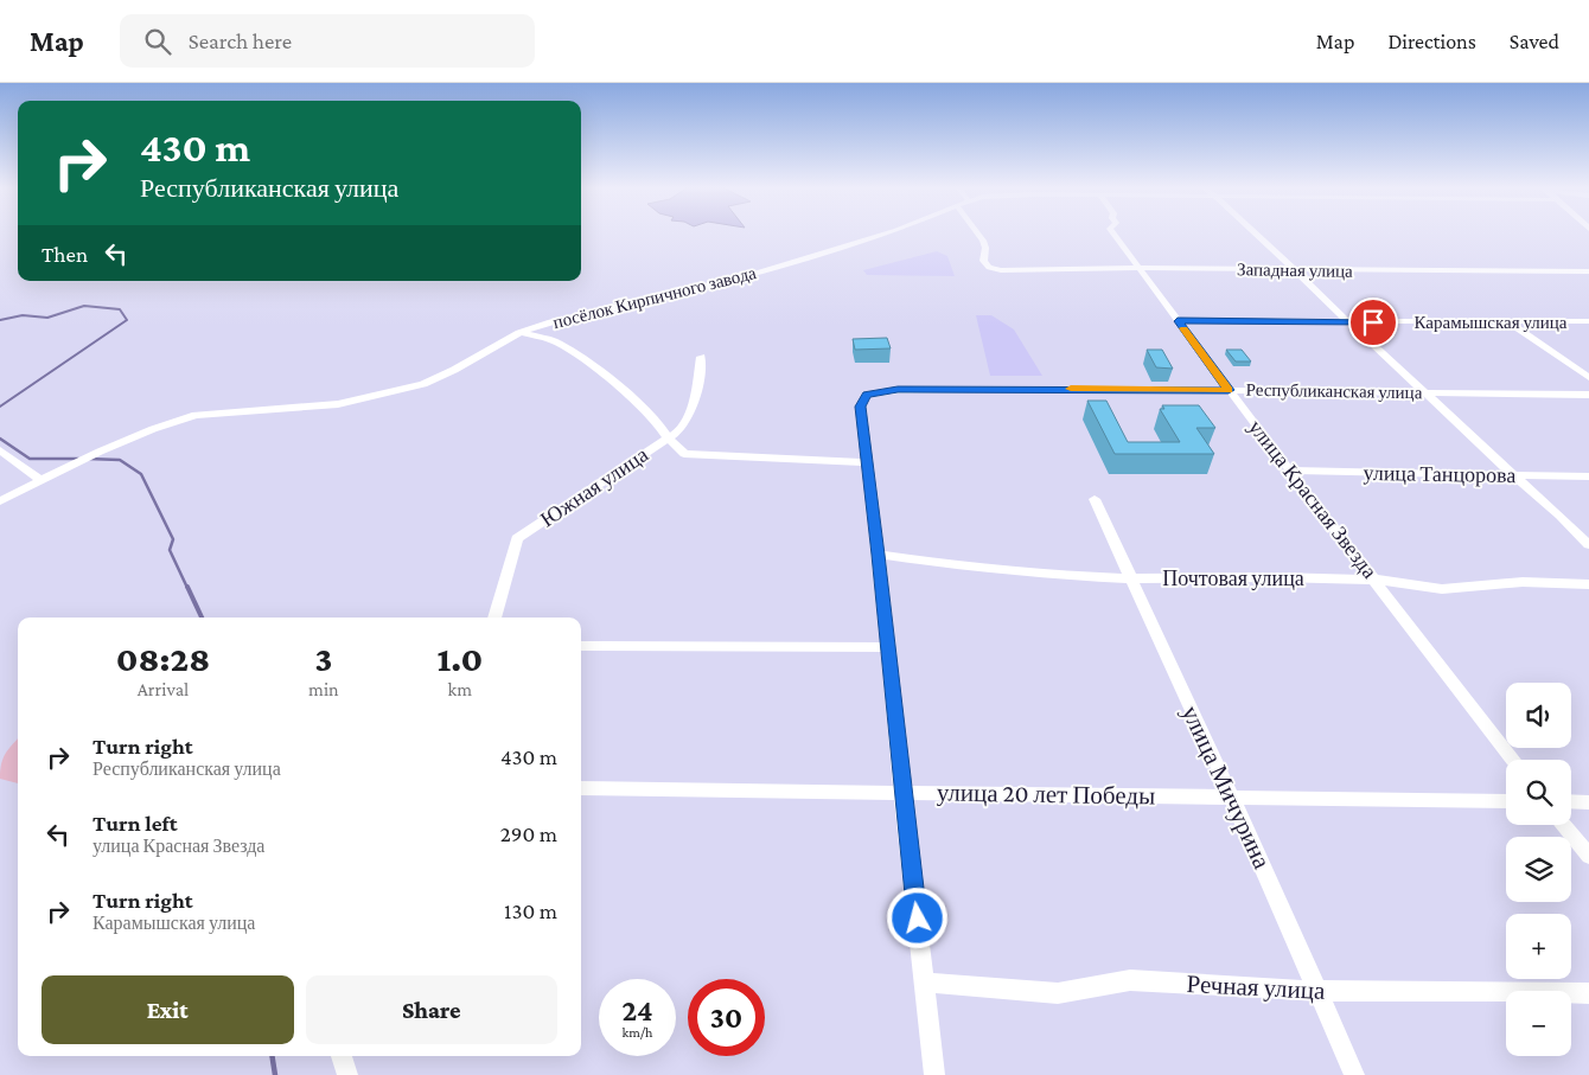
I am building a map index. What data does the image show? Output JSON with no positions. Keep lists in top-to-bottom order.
{
  "streets": {
    "street": [
      "Западная улица",
      "посёлок Кирпичного завода",
      "Карамышская улица",
      "Республиканская улица",
      "улица Танцорова",
      "Южная улица",
      "улица Красная Звезда",
      "Почтовая улица",
      "улица Мичурина",
      "улица 20 лет Победы",
      "Речная улица"
    ]
  },
  "crossings": [
    ["Западная улица", "улица Красная Звезда"],
    ["Карамышская улица", "улица Красная Звезда"],
    ["Республиканская улица", "улица Красная Звезда"],
    ["улица Танцорова", "улица Красная Звезда"],
    ["улица Красная Звезда", "Почтовая улица"],
    ["Почтовая улица", "улица Мичурина"],
    ["улица Мичурина", "улица 20 лет Победы"],
    ["улица Мичурина", "Речная улица"]
  ],
  "page": {
    "header": "Map",
    "search": "Search here",
    "nav": ["Map", "Directions", "Saved"],
    "turn": ["430 m", "Республиканская улица"],
    "then": "Then",
    "eta": [
      "08:28",
      "Arrival",
      "3",
      "min",
      "1.0",
      "km"
    ],
    "map_buttons": ["+", "−"],
    "list": [
      {
        "name": "Turn right",
        "note": "Республиканская улица",
        "value": "430 m"
      },
      {
        "name": "Turn left",
        "note": "улица Красная Звезда",
        "value": "290 m"
      },
      {
        "name": "Turn right",
        "note": "Карамышская улица",
        "value": "130 m"
      }
    ],
    "buttons": ["Exit", "Share"],
    "speed": "24 km/h",
    "limit": "30"
  }
}
